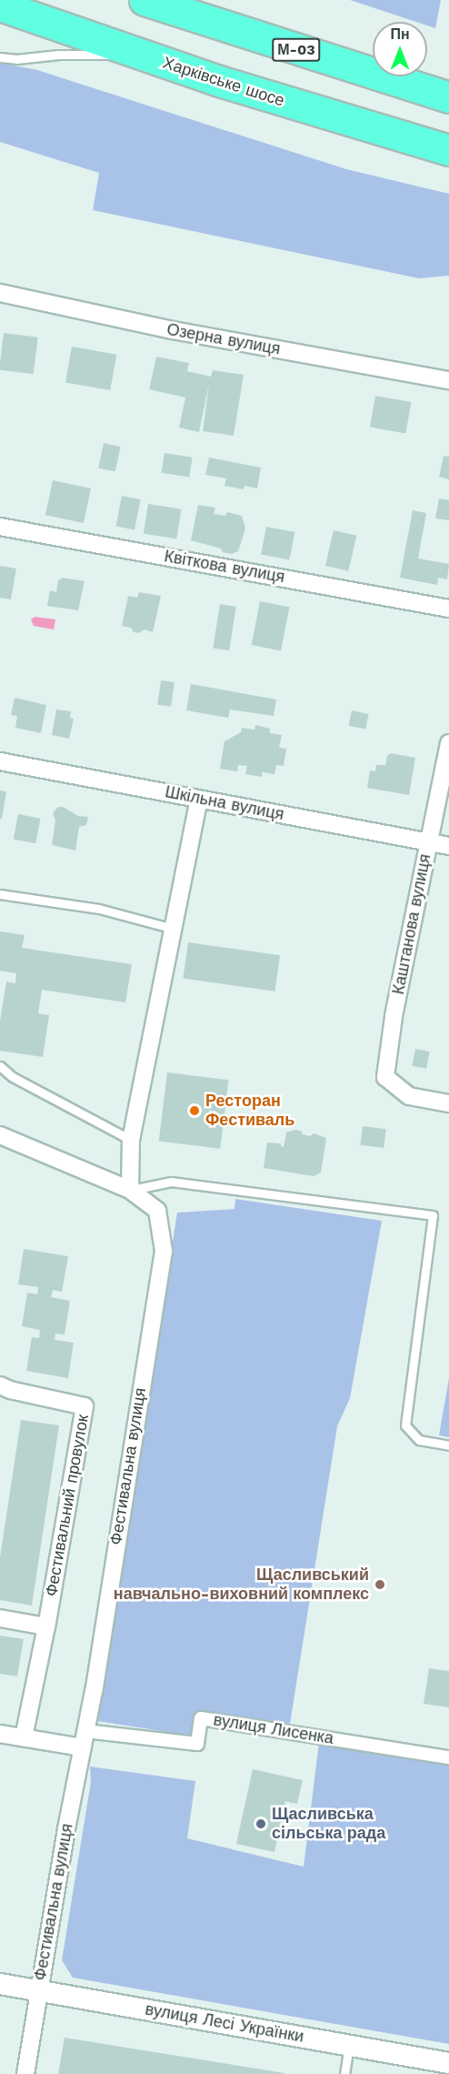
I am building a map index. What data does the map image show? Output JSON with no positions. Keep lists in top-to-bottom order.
{
  "streets": {
    "highway": ["М-03", "Харківське шосе"],
    "street": [
      "Озерна вулиця",
      "Квіткова вулиця",
      "Шкільна вулиця",
      "Каштанова вулиця",
      "Фестивальна вулиця",
      "Фестивальний провулок",
      "вулиця Лисенка",
      "вулиця Лесі Українки"
    ]
  },
  "crossings": [
    ["Шкільна вулиця", "Каштанова вулиця"],
    ["Фестивальна вулиця", "вулиця Лисенка"],
    ["Фестивальна вулиця", "вулиця Лесі Українки"]
  ],
  "places": ["Ресторан Фестиваль", "Щасливський навчально-виховний комплекс", "Щасливська сільська рада"],
  "north": "top"
}
